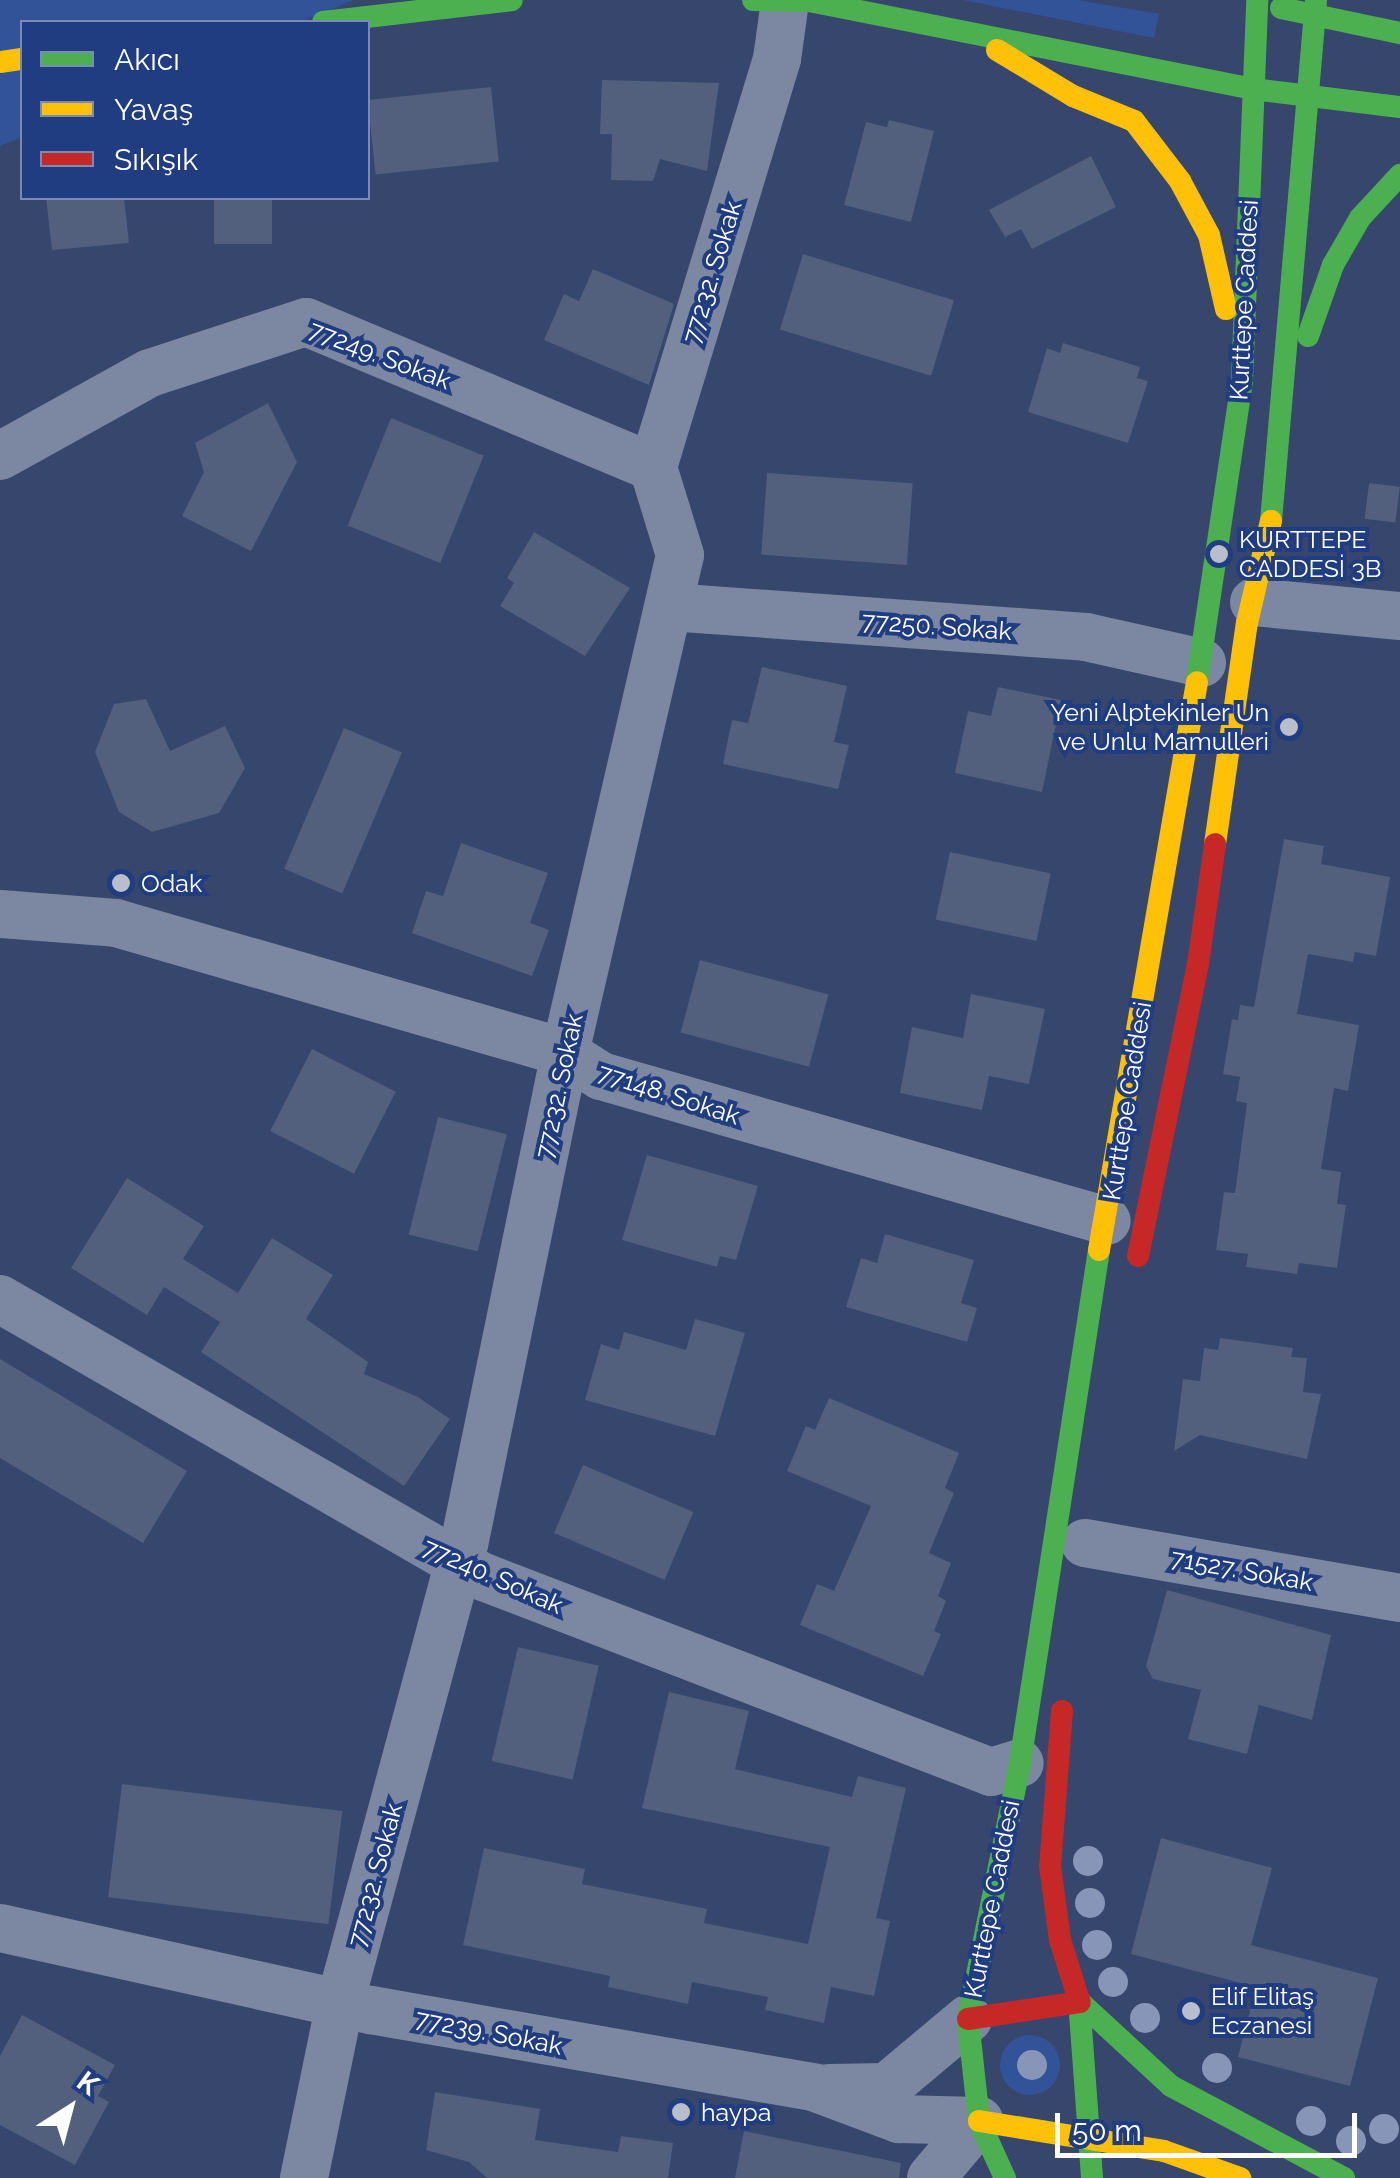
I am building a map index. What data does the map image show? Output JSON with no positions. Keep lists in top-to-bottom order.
{
  "streets": {
    "main road": ["Kurttepe Caddesi"],
    "street": [
      "77232. Sokak",
      "77249. Sokak",
      "77250. Sokak",
      "77148. Sokak",
      "71527. Sokak",
      "77240. Sokak",
      "77239. Sokak"
    ]
  },
  "crossings": [
    ["77232. Sokak", "77249. Sokak"],
    ["77232. Sokak", "77250. Sokak"],
    ["77232. Sokak", "77148. Sokak"],
    ["77232. Sokak", "77240. Sokak"],
    ["77232. Sokak", "77239. Sokak"],
    ["Kurttepe Caddesi", "77250. Sokak"],
    ["Kurttepe Caddesi", "77148. Sokak"],
    ["Kurttepe Caddesi", "77240. Sokak"],
    ["Kurttepe Caddesi", "77239. Sokak"]
  ],
  "places": [
    "KURTTEPE CADDESİ 3B",
    "Yeni Alptekinler Un ve Unlu Mamulleri",
    "Odak",
    "Elif Elitaş Eczanesi",
    "haypa"
  ],
  "legend": ["Akıcı", "Yavaş", "Sıkışık"],
  "scale_bar": "50 m",
  "north": "top right"
}
